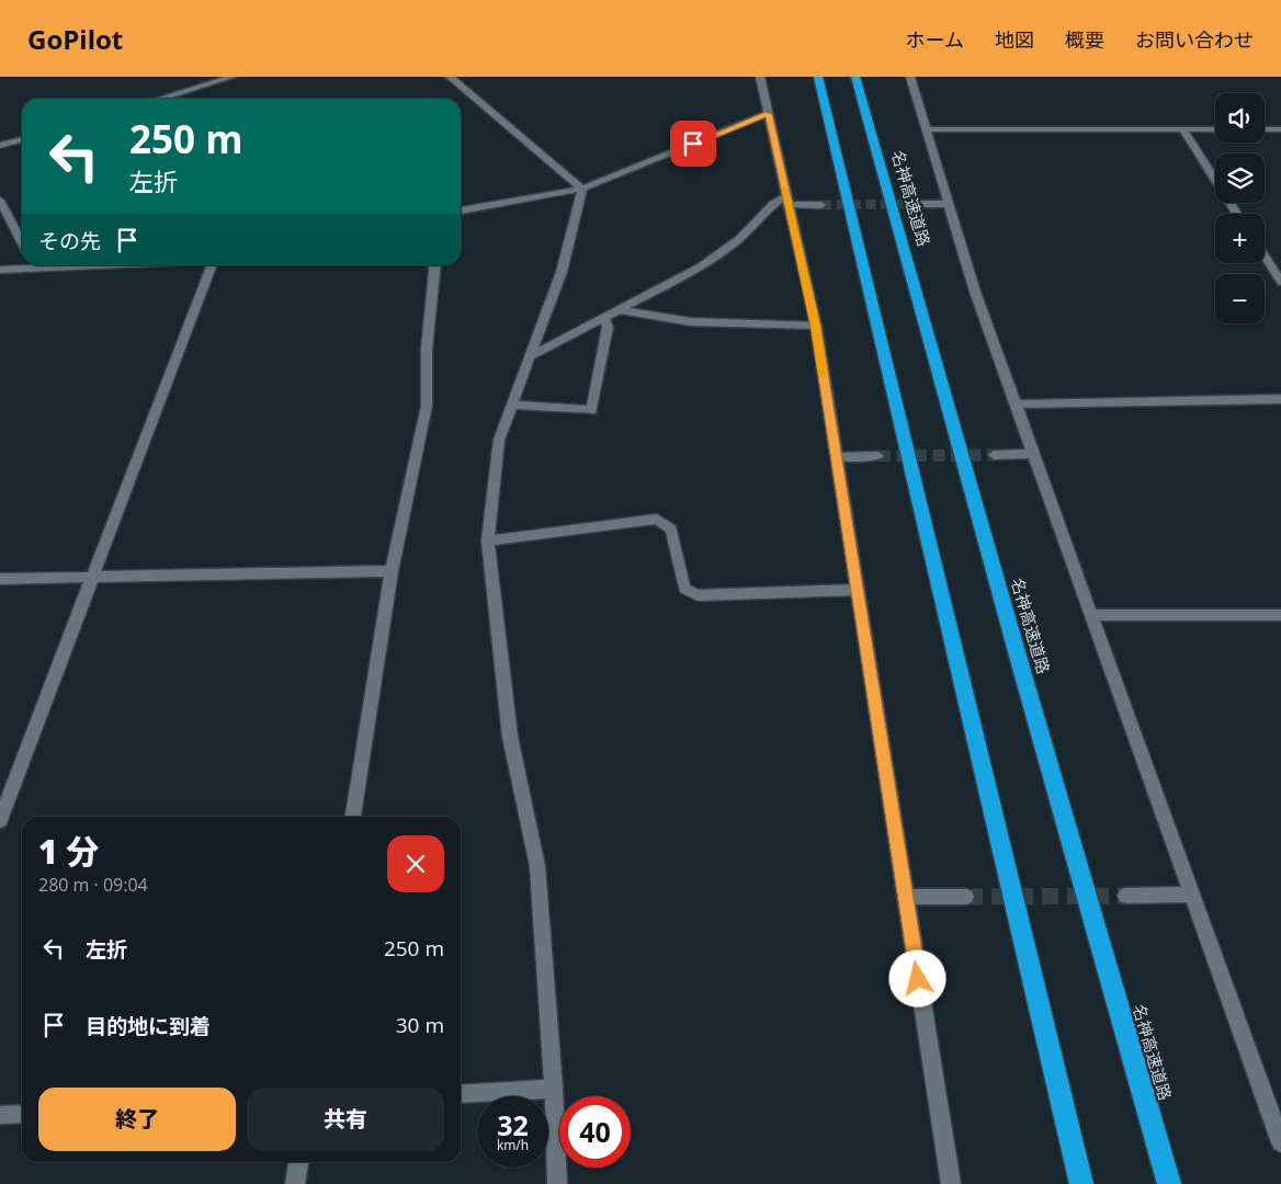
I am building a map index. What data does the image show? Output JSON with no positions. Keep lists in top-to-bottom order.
{
  "streets": {
    "highway": ["名神高速道路"]
  },
  "page": {
    "header": "GoPilot",
    "nav": [
      "ホーム",
      "地図",
      "概要",
      "お問い合わせ"
    ],
    "map_buttons": ["+", "−"],
    "turn": ["250 m", "左折"],
    "then": "その先",
    "heading": ["1 分", "280 m · 09:04"],
    "list": [
      {
        "name": "左折",
        "value": "250 m"
      },
      {
        "name": "目的地に到着",
        "value": "30 m"
      }
    ],
    "buttons": ["終了", "共有"],
    "speed": "32 km/h",
    "limit": "40"
  }
}
